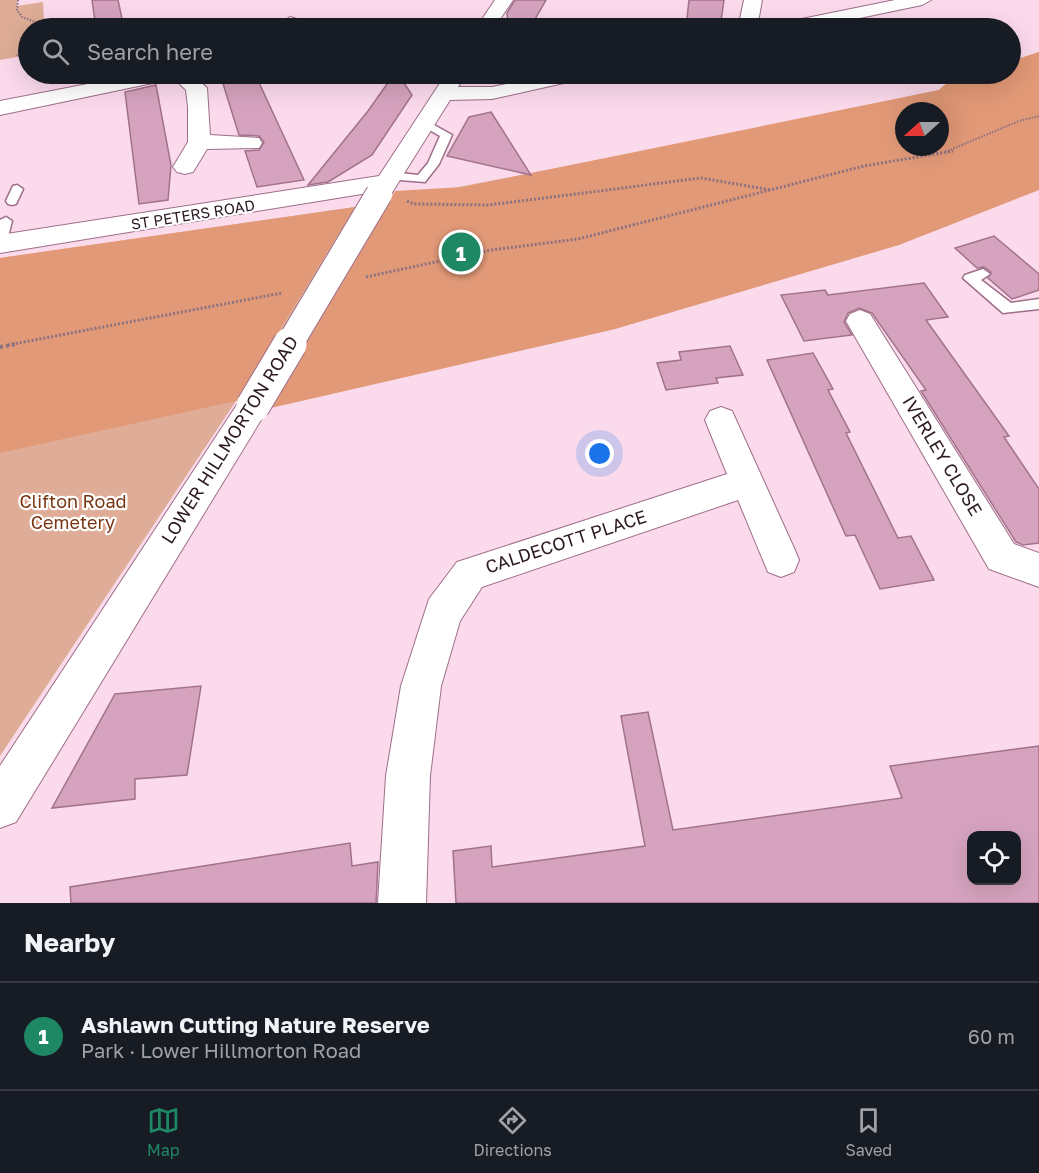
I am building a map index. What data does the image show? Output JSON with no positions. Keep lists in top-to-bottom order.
{
  "streets": {
    "street": [
      "ST PETERS ROAD",
      "LOWER HILLMORTON ROAD",
      "IVERLEY CLOSE",
      "CALDECOTT PLACE"
    ]
  },
  "crossings": [
    ["ST PETERS ROAD", "LOWER HILLMORTON ROAD"]
  ],
  "parks": ["Clifton Road Cemetery"],
  "north": "left",
  "page": {
    "search": "Search here",
    "pins": "1",
    "heading": "Nearby",
    "list": [
      {
        "mark": "1",
        "name": "Ashlawn Cutting Nature Reserve",
        "note": "Park · Lower Hillmorton Road",
        "value": "60 m"
      }
    ],
    "nav": ["Map", "Directions", "Saved"]
  }
}
